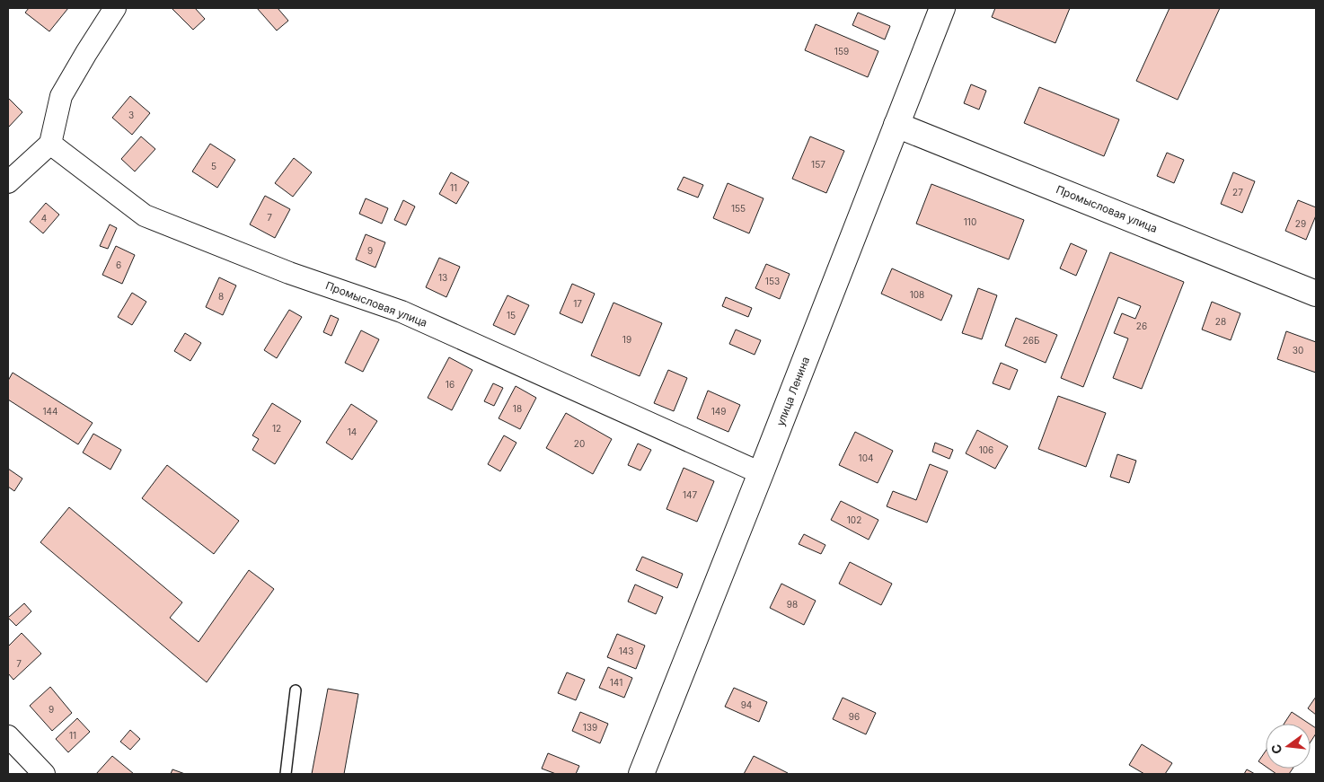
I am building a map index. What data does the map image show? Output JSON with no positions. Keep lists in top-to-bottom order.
{
  "streets": {
    "main road": ["Промысловая улица", "улица Ленина"]
  },
  "crossings": [
    ["Промысловая улица", "улица Ленина"]
  ],
  "house_numbers": [
    "159",
    "3",
    "157",
    "5",
    "11",
    "27",
    "155",
    "7",
    "4",
    "110",
    "29",
    "9",
    "6",
    "13",
    "153",
    "108",
    "8",
    "17",
    "15",
    "28",
    "26",
    "19",
    "26Б",
    "30",
    "16",
    "18",
    "144",
    "149",
    "12",
    "14",
    "20",
    "106",
    "104",
    "147",
    "102",
    "98",
    "143",
    "7",
    "141",
    "94",
    "9",
    "96",
    "139",
    "11"
  ],
  "north": "left"
}
